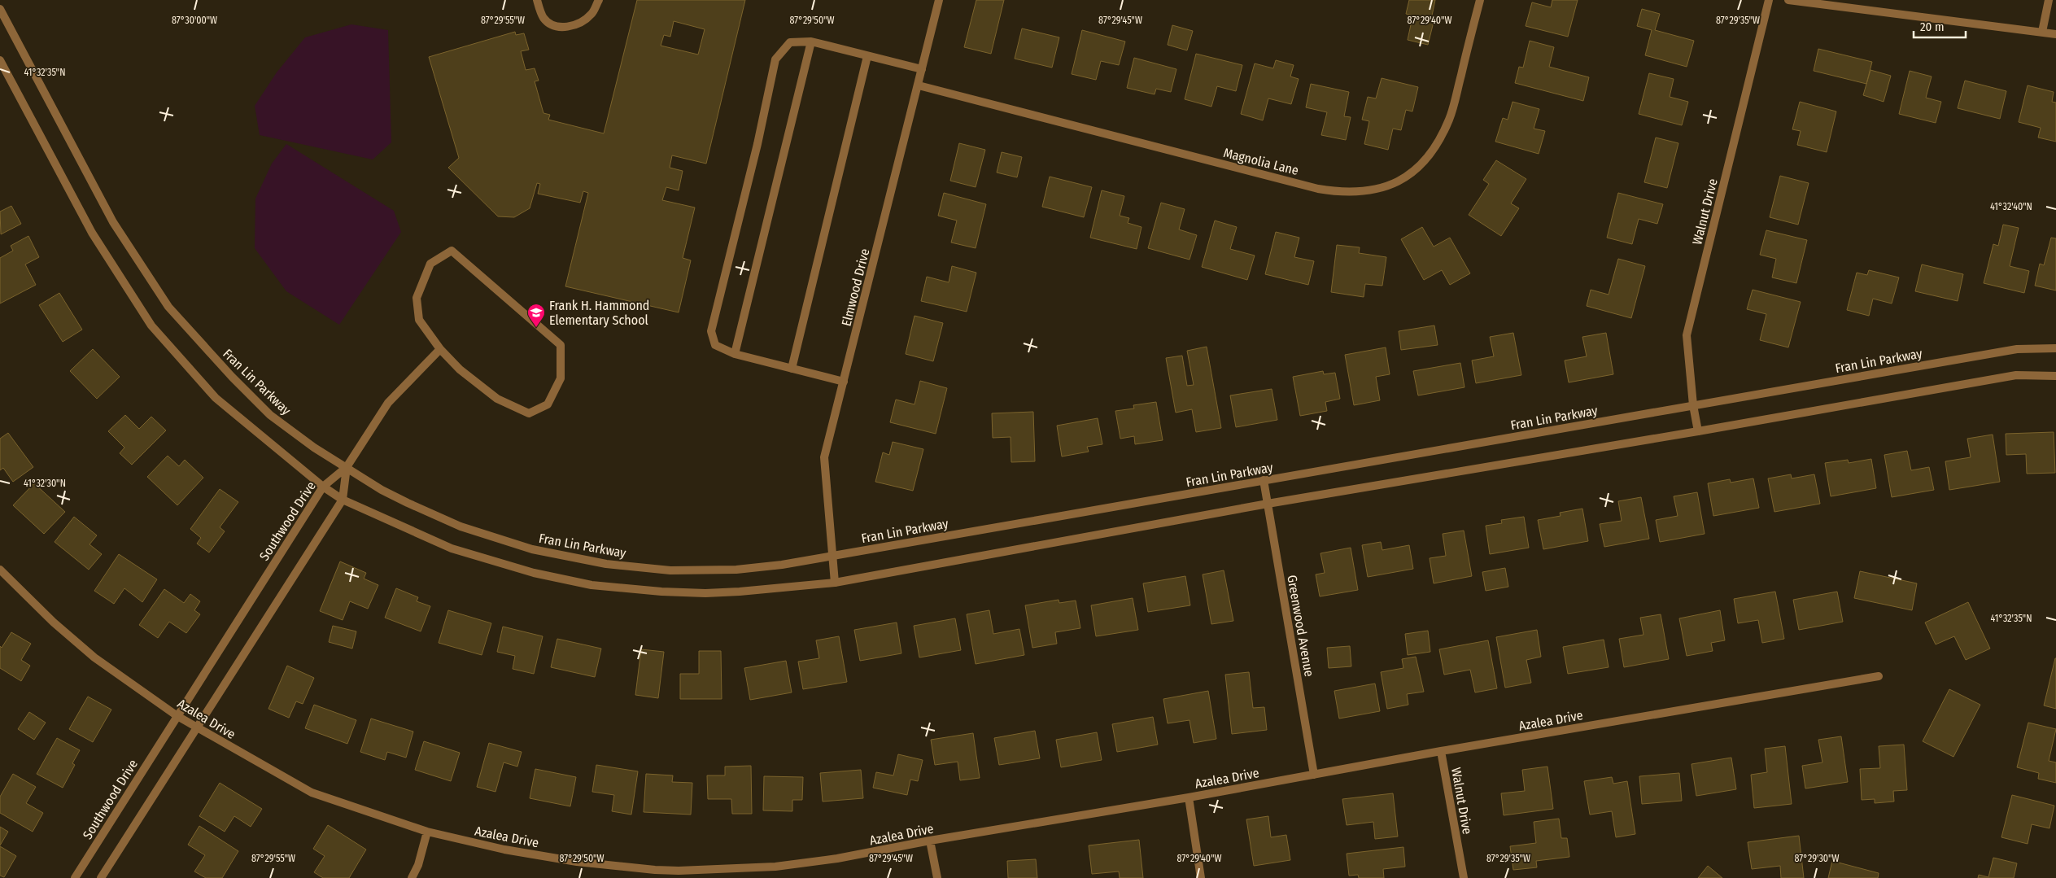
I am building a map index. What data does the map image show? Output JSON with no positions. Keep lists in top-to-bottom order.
{
  "streets": {
    "street": [
      "Magnolia Lane",
      "Walnut Drive",
      "Elmwood Drive",
      "Fran Lin Parkway",
      "Southwood Drive",
      "Greenwood Avenue",
      "Azalea Drive"
    ]
  },
  "crossings": [
    ["Magnolia Lane", "Elmwood Drive"],
    ["Walnut Drive", "Fran Lin Parkway"],
    ["Walnut Drive", "Azalea Drive"],
    ["Elmwood Drive", "Fran Lin Parkway"],
    ["Fran Lin Parkway", "Southwood Drive"],
    ["Fran Lin Parkway", "Greenwood Avenue"],
    ["Southwood Drive", "Azalea Drive"],
    ["Greenwood Avenue", "Azalea Drive"]
  ],
  "places": {
    "school or university": ["Frank H. Hammond Elementary School"]
  },
  "scale_bar": "20 m",
  "coordinates": [
    "87°30'00\"W",
    "87°29'55\"W",
    "87°29'50\"W",
    "87°29'45\"W",
    "87°29'40\"W",
    "87°29'35\"W",
    "41°32'35\"N",
    "41°32'40\"N",
    "41°32'30\"N",
    "87°29'30\"W"
  ]
}
